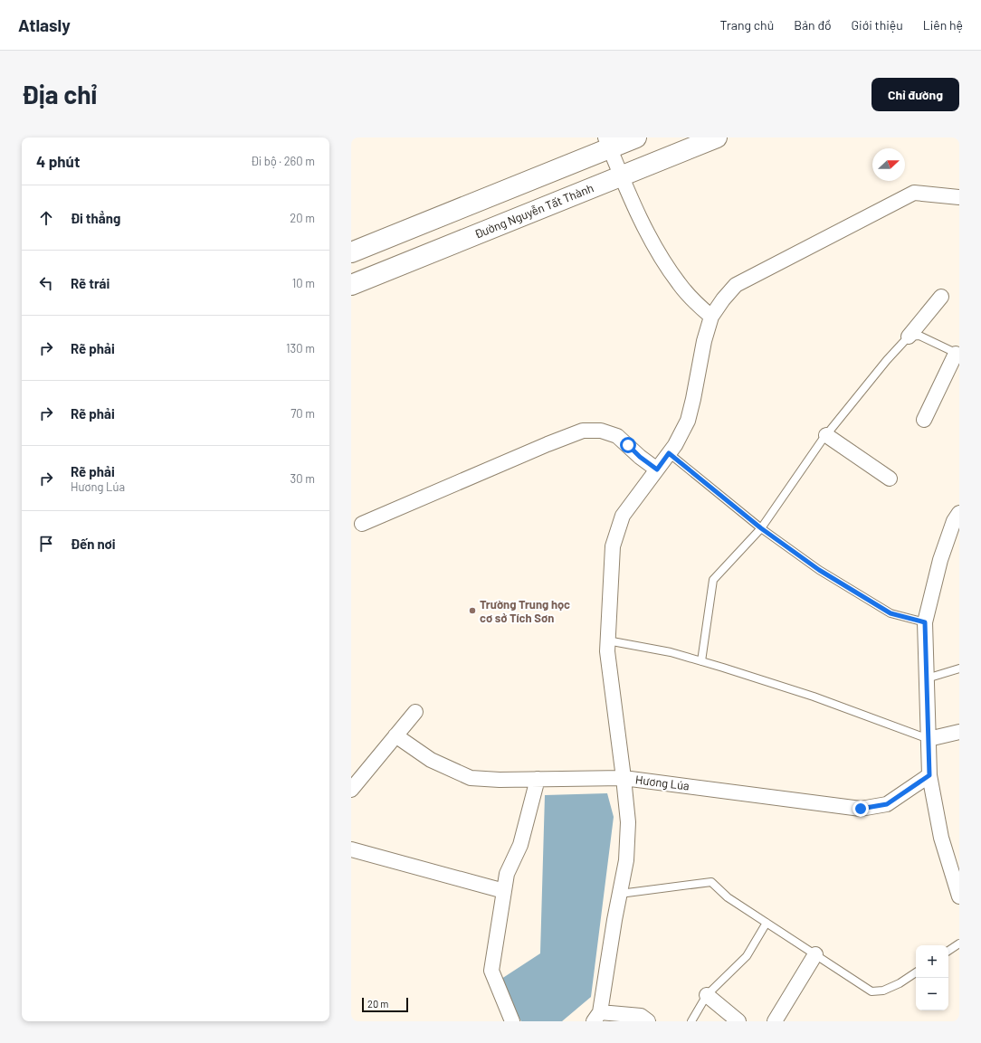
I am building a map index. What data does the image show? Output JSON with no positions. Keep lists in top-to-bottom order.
{
  "streets": {
    "main road": ["Đường Nguyễn Tất Thành"],
    "street": ["Hương Lúa"]
  },
  "places": ["Trường Trung học cơ sở Tích Sơn"],
  "scale_bar": "20 m",
  "north": "right",
  "page": {
    "header": "Atlasly",
    "nav": [
      "Trang chủ",
      "Bản đồ",
      "Giới thiệu",
      "Liên hệ"
    ],
    "buttons": "Chỉ đường",
    "title": "Địa chỉ",
    "heading": ["4 phút", "Đi bộ · 260 m"],
    "list": [
      ["Đi thẳng", "20 m"],
      ["Rẽ trái", "10 m"],
      ["Rẽ phải", "130 m"],
      ["Rẽ phải", "70 m"],
      ["Rẽ phải", "Hương Lúa", "30 m"],
      "Đến nơi"
    ],
    "map_buttons": ["+", "−"],
    "scale": "20 m"
  }
}
